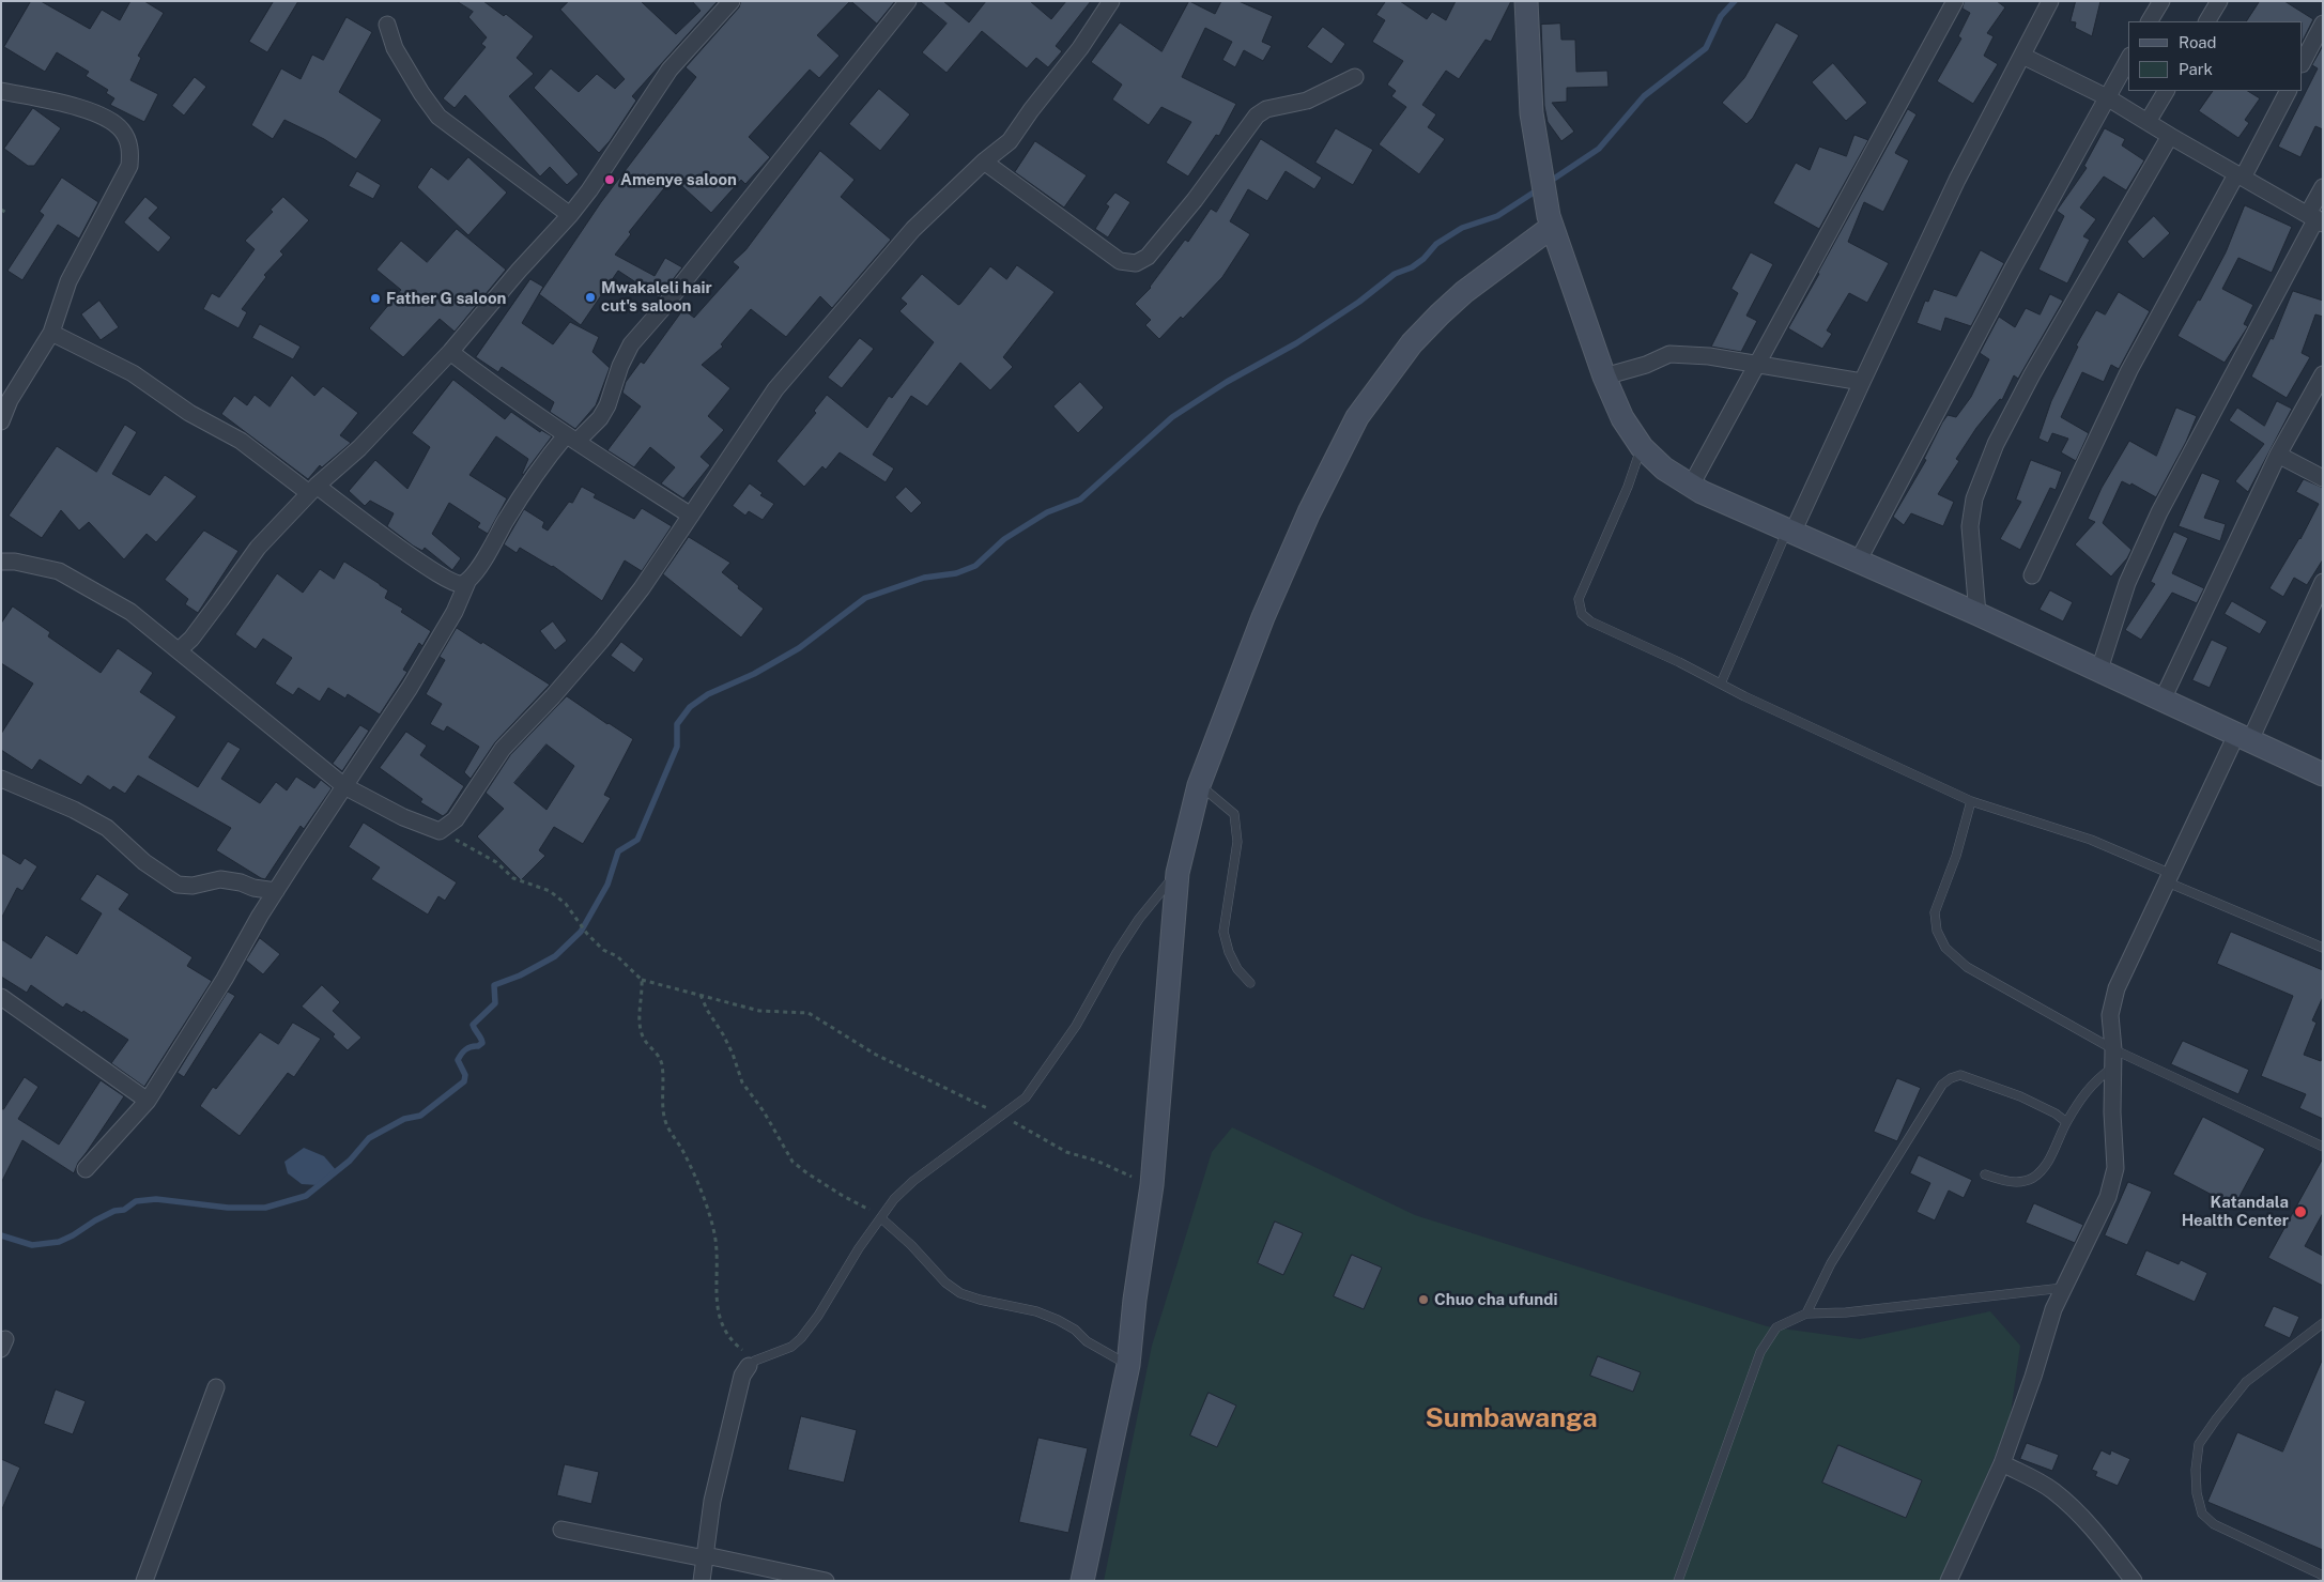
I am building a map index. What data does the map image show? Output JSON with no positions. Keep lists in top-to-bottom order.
{
  "districts": ["Sumbawanga"],
  "places": [
    "Amenye saloon",
    "Mwakaleli hair cut's saloon",
    "Father G saloon",
    "Katandala Health Center",
    "Chuo cha ufundi"
  ],
  "legend": ["Road", "Park"]
}
